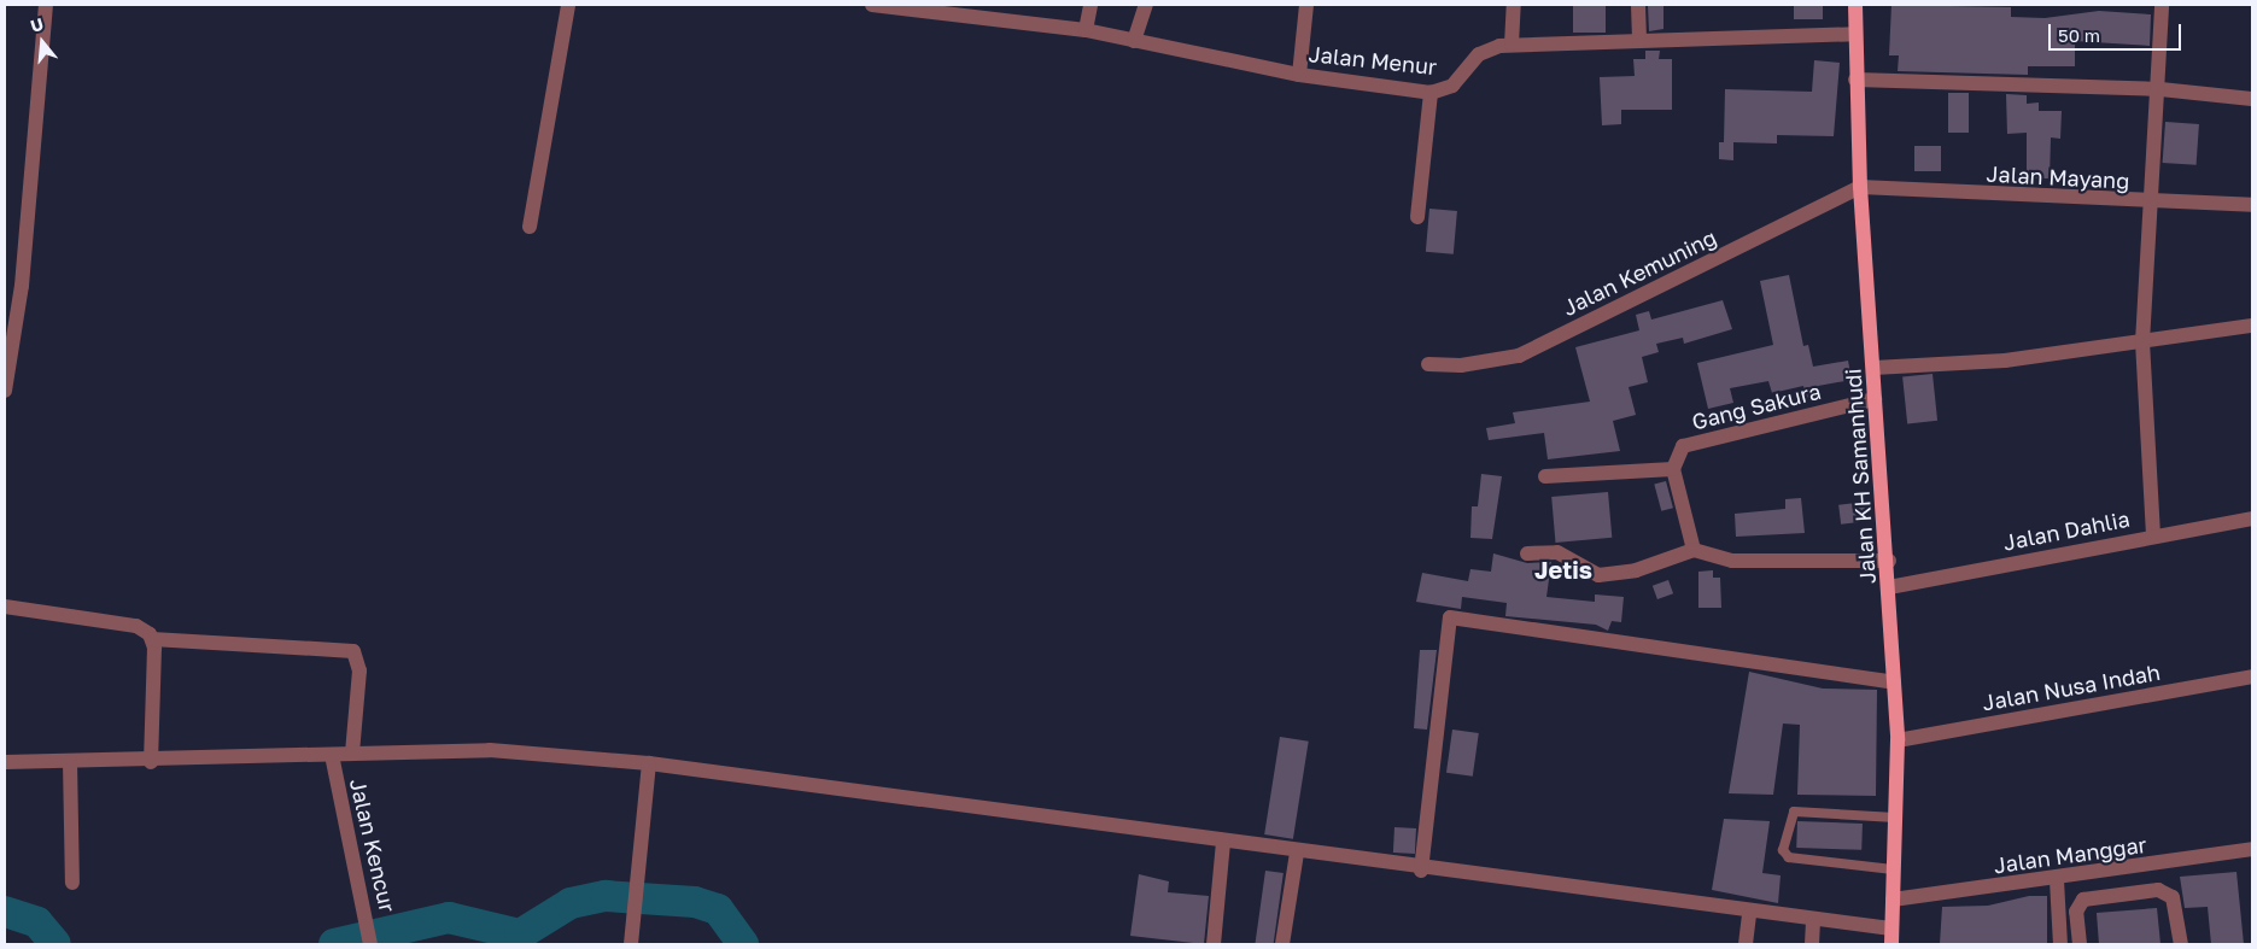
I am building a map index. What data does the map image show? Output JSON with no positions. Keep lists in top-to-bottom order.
{
  "streets": {
    "main road": ["Jalan KH Samanhudi"],
    "street": [
      "Jalan Menur",
      "Jalan Mayang",
      "Jalan Kemuning",
      "Gang Sakura",
      "Jalan Dahlia",
      "Jalan Nusa Indah",
      "Jalan Kencur",
      "Jalan Manggar"
    ]
  },
  "crossings": [
    ["Jalan Menur", "Jalan KH Samanhudi"],
    ["Jalan Mayang", "Jalan Kemuning"],
    ["Jalan Mayang", "Jalan KH Samanhudi"],
    ["Jalan Kemuning", "Jalan KH Samanhudi"],
    ["Gang Sakura", "Jalan KH Samanhudi"],
    ["Jalan KH Samanhudi", "Jalan Dahlia"],
    ["Jalan KH Samanhudi", "Jalan Nusa Indah"],
    ["Jalan KH Samanhudi", "Jalan Manggar"]
  ],
  "districts": ["Jetis"],
  "scale_bar": "50 m",
  "north": "top"
}
